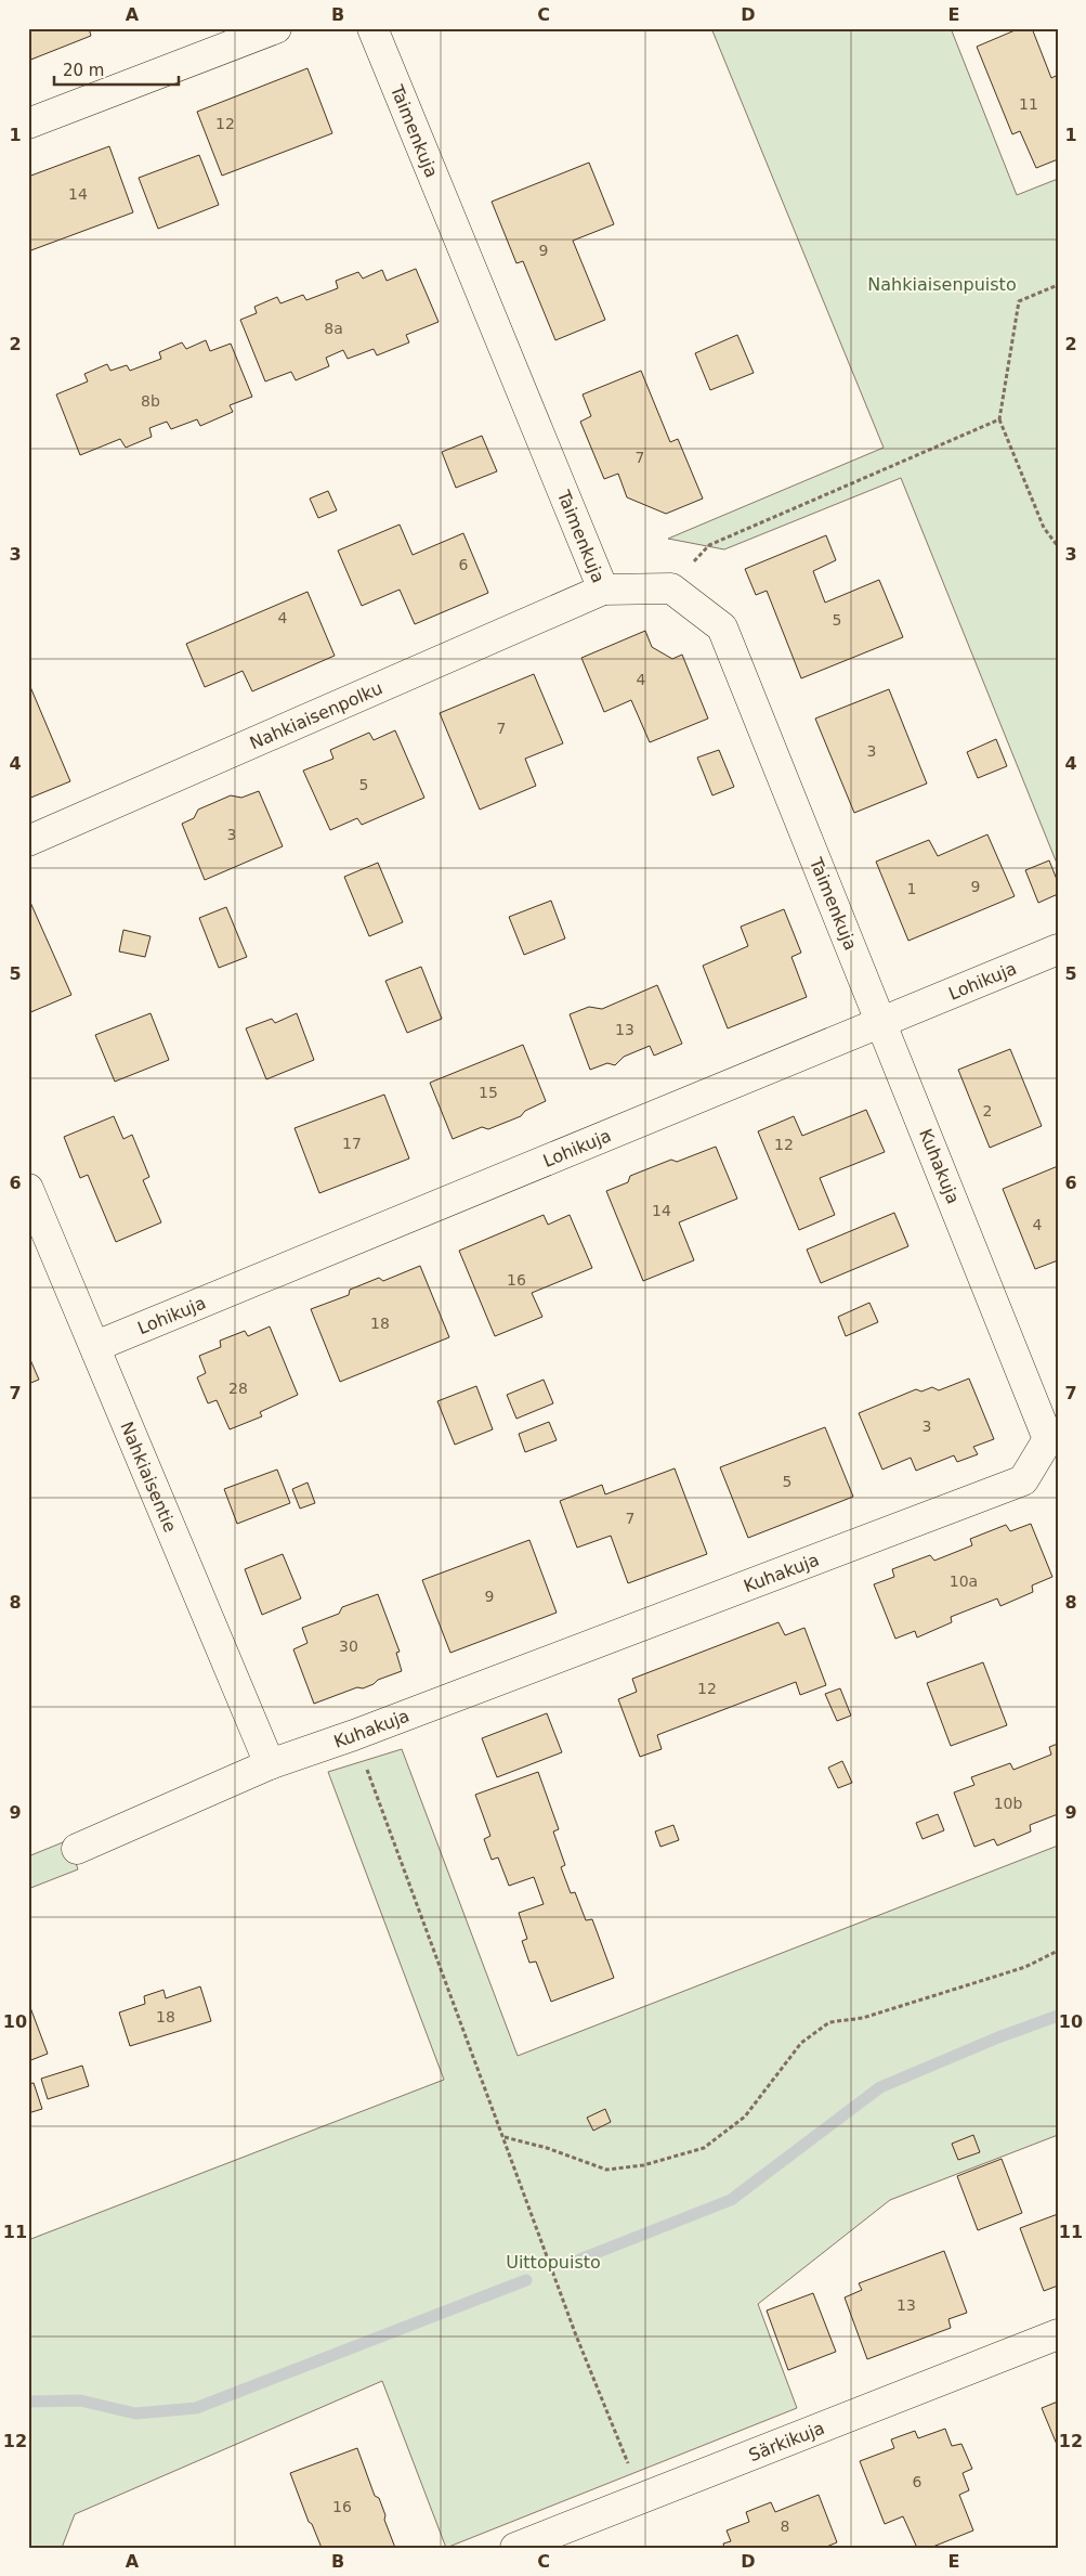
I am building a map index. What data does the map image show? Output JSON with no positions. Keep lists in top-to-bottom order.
{
  "streets": {
    "street": [
      "Taimenkuja",
      "Nahkiaisenpolku",
      "Lohikuja",
      "Kuhakuja",
      "Nahkiaisentie",
      "Särkikuja"
    ]
  },
  "crossings": [
    ["Taimenkuja", "Nahkiaisenpolku"],
    ["Taimenkuja", "Lohikuja"],
    ["Taimenkuja", "Kuhakuja"],
    ["Lohikuja", "Kuhakuja"],
    ["Lohikuja", "Nahkiaisentie"],
    ["Kuhakuja", "Nahkiaisentie"]
  ],
  "parks": ["Nahkiaisenpuisto", "Uittopuisto"],
  "house_numbers": [
    "11",
    "12",
    "14",
    "9",
    "8a",
    "8b",
    "7",
    "6",
    "4",
    "5",
    "4",
    "7",
    "3",
    "5",
    "3",
    "9",
    "1",
    "13",
    "15",
    "2",
    "17",
    "12",
    "14",
    "4",
    "16",
    "18",
    "28",
    "3",
    "5",
    "7",
    "10a",
    "9",
    "30",
    "12",
    "10b",
    "18",
    "13",
    "6",
    "16",
    "8"
  ],
  "scale_bar": "20 m",
  "grid": {
    "columns": [
      "A",
      "B",
      "C",
      "D",
      "E"
    ],
    "rows": [
      "1",
      "2",
      "3",
      "4",
      "5",
      "6",
      "7",
      "8",
      "9",
      "10",
      "11",
      "12"
    ]
  }
}
